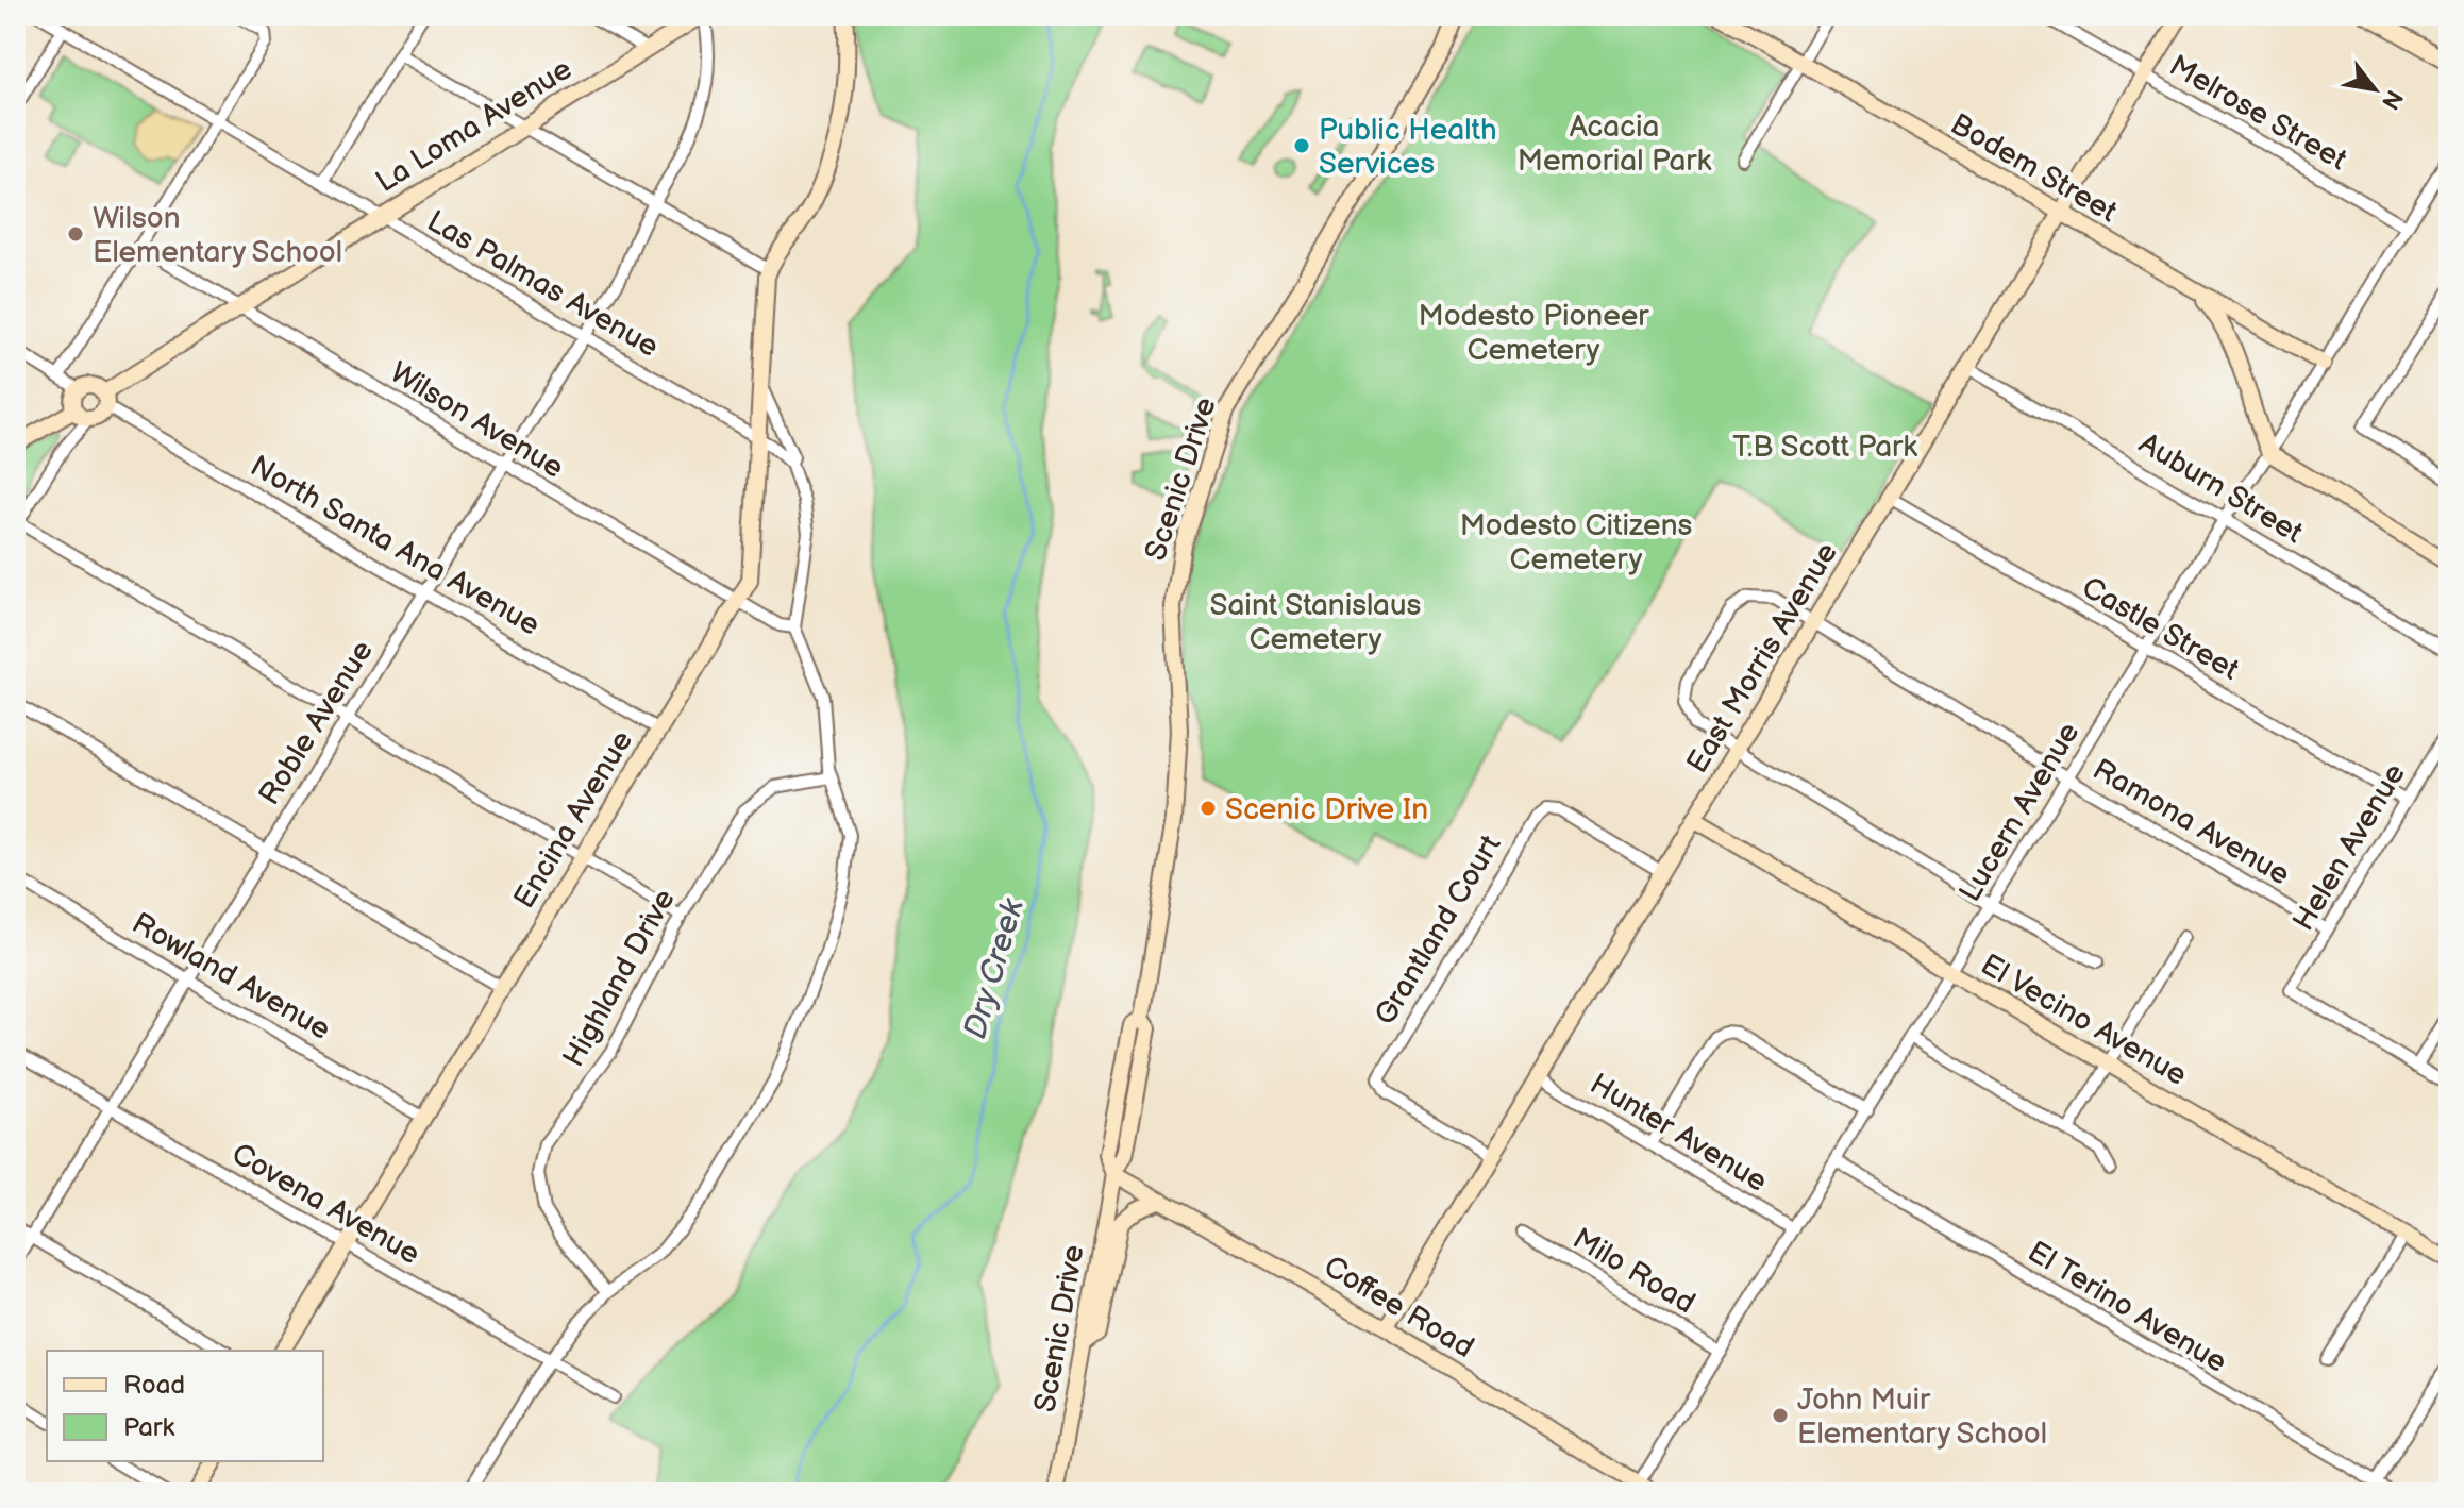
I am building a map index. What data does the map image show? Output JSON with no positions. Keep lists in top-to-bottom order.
{
  "streets": {
    "street": [
      "Melrose Street",
      "La Loma Avenue",
      "Bodem Street",
      "Las Palmas Avenue",
      "Wilson Avenue",
      "Scenic Drive",
      "Auburn Street",
      "North Santa Ana Avenue",
      "Castle Street",
      "East Morris Avenue",
      "Roble Avenue",
      "Lucern Avenue",
      "Encina Avenue",
      "Ramona Avenue",
      "Helen Avenue",
      "Grantland Court",
      "Rowland Avenue",
      "Highland Drive",
      "El Vecino Avenue",
      "Hunter Avenue",
      "Covena Avenue",
      "Milo Road",
      "Coffee Road",
      "El Terino Avenue"
    ]
  },
  "crossings": [
    ["Melrose Street", "East Morris Avenue"],
    ["Melrose Street", "Lucern Avenue"],
    ["La Loma Avenue", "Las Palmas Avenue"],
    ["La Loma Avenue", "Wilson Avenue"],
    ["La Loma Avenue", "North Santa Ana Avenue"],
    ["La Loma Avenue", "Roble Avenue"],
    ["Bodem Street", "East Morris Avenue"],
    ["Bodem Street", "Lucern Avenue"],
    ["Las Palmas Avenue", "Roble Avenue"],
    ["Las Palmas Avenue", "Encina Avenue"],
    ["Wilson Avenue", "Roble Avenue"],
    ["Wilson Avenue", "Encina Avenue"],
    ["Scenic Drive", "Coffee Road"],
    ["Auburn Street", "East Morris Avenue"],
    ["Auburn Street", "Lucern Avenue"],
    ["North Santa Ana Avenue", "Roble Avenue"],
    ["North Santa Ana Avenue", "Encina Avenue"],
    ["Castle Street", "East Morris Avenue"],
    ["Castle Street", "Lucern Avenue"],
    ["Castle Street", "Helen Avenue"],
    ["East Morris Avenue", "Ramona Avenue"],
    ["East Morris Avenue", "Grantland Court"],
    ["East Morris Avenue", "El Vecino Avenue"],
    ["East Morris Avenue", "Hunter Avenue"],
    ["East Morris Avenue", "Coffee Road"],
    ["Roble Avenue", "Rowland Avenue"],
    ["Roble Avenue", "Covena Avenue"],
    ["Lucern Avenue", "Ramona Avenue"],
    ["Lucern Avenue", "El Vecino Avenue"],
    ["Lucern Avenue", "Hunter Avenue"],
    ["Lucern Avenue", "Milo Road"],
    ["Lucern Avenue", "Coffee Road"],
    ["Lucern Avenue", "El Terino Avenue"],
    ["Encina Avenue", "Rowland Avenue"],
    ["Encina Avenue", "Covena Avenue"],
    ["Ramona Avenue", "Helen Avenue"]
  ],
  "water": ["Dry Creek"],
  "parks": [
    "Acacia Memorial Park",
    "Modesto Pioneer Cemetery",
    "T.B Scott Park",
    "Modesto Citizens Cemetery",
    "Saint Stanislaus Cemetery"
  ],
  "places": [
    "Public Health Services",
    "Wilson Elementary School",
    "Scenic Drive In",
    "John Muir Elementary School"
  ],
  "legend": ["Road", "Park"],
  "north": "bottom right"
}
